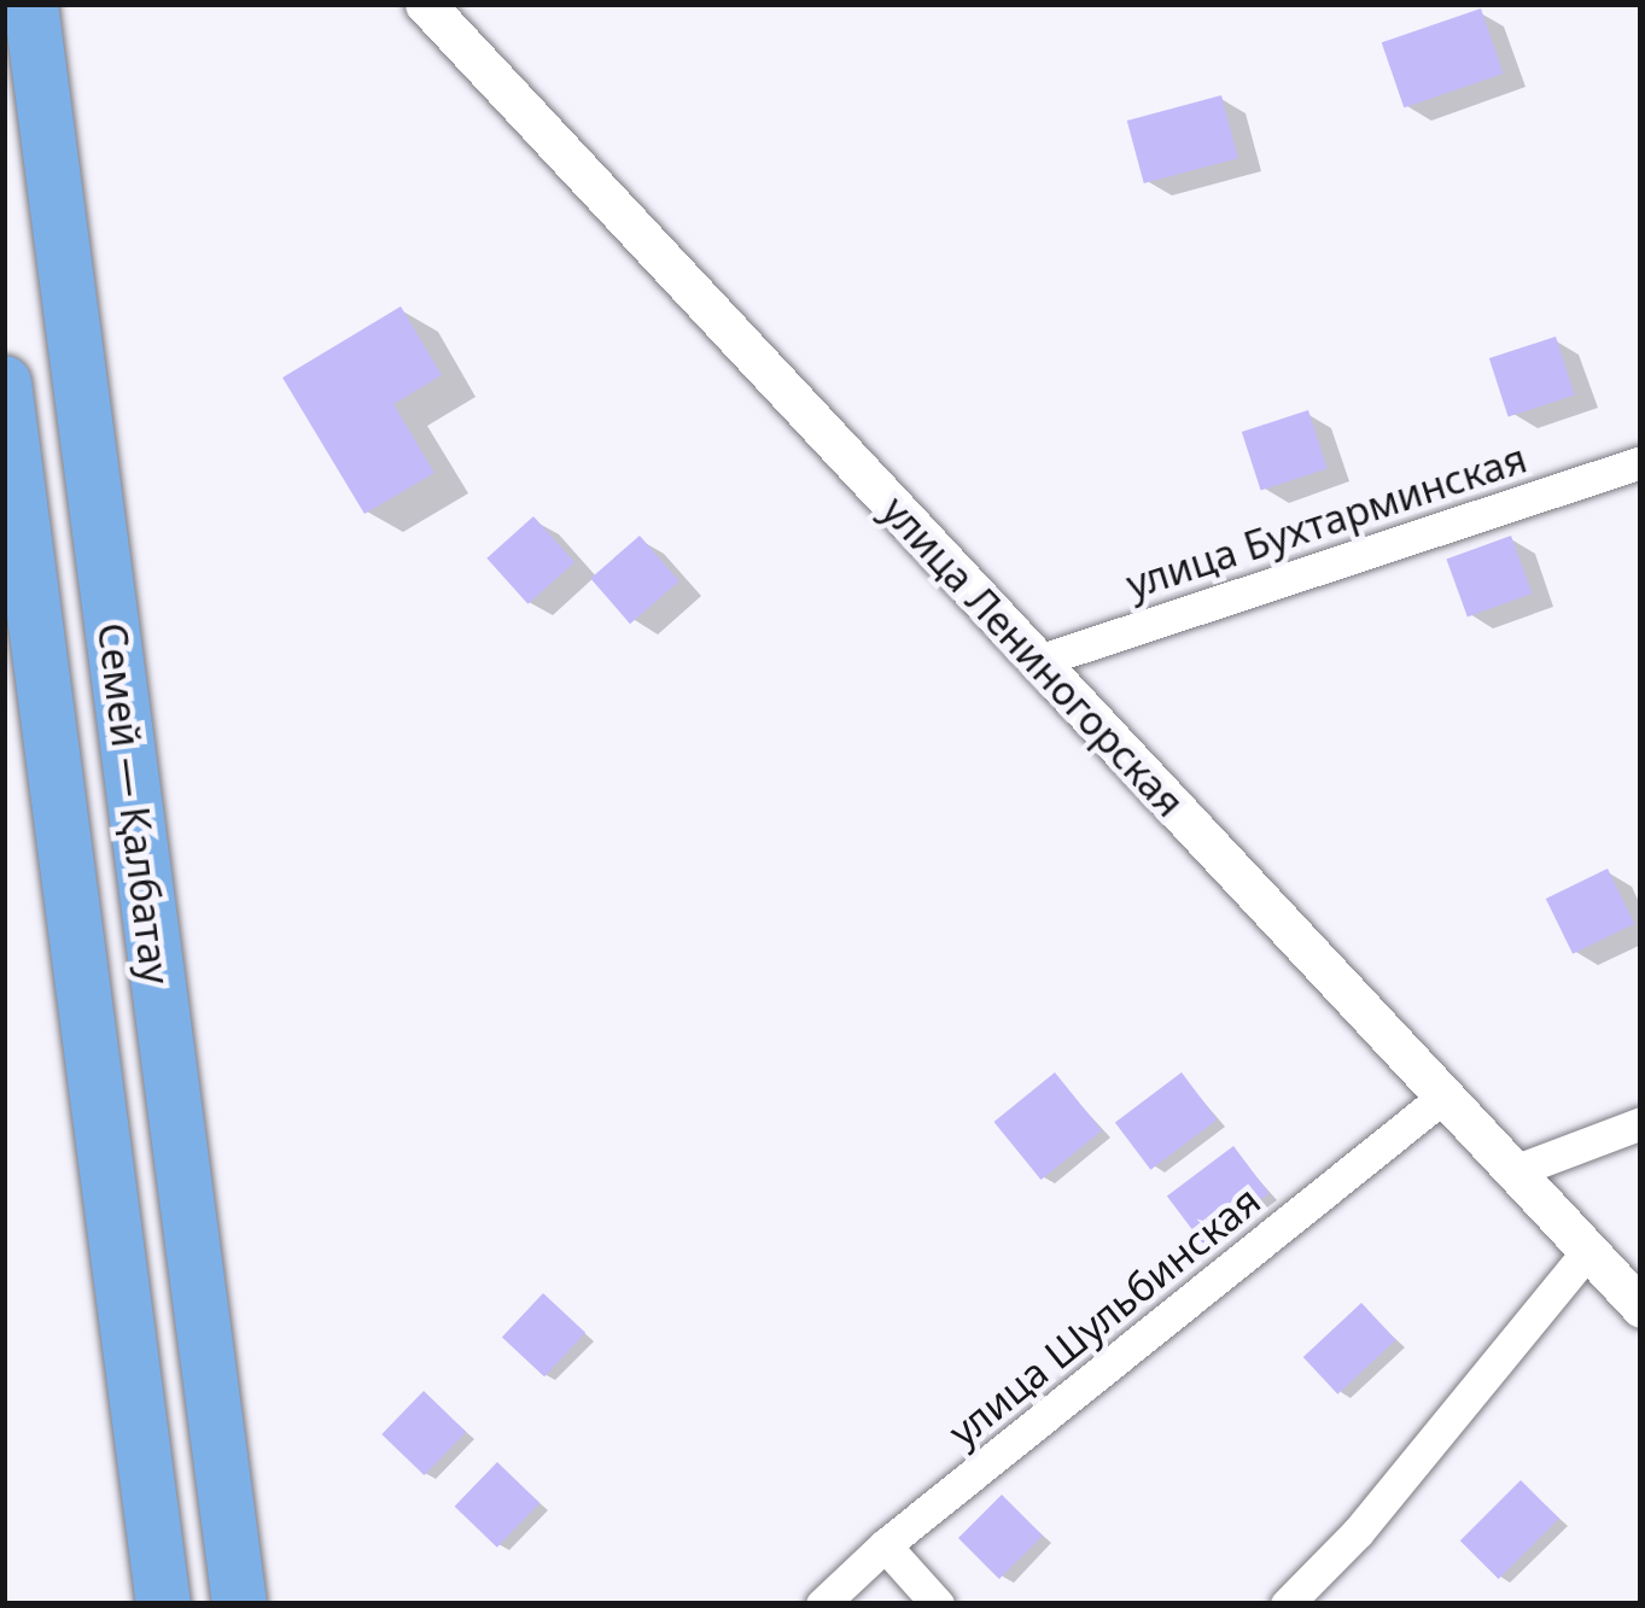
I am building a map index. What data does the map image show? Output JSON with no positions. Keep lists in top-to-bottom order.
{
  "streets": {
    "highway": ["Семей — Қалбатау"],
    "street": ["улица Бухтарминская", "улица Лениногорская", "улица Шульбинская"]
  },
  "crossings": [
    ["улица Бухтарминская", "улица Лениногорская"],
    ["улица Лениногорская", "улица Шульбинская"]
  ]
}
